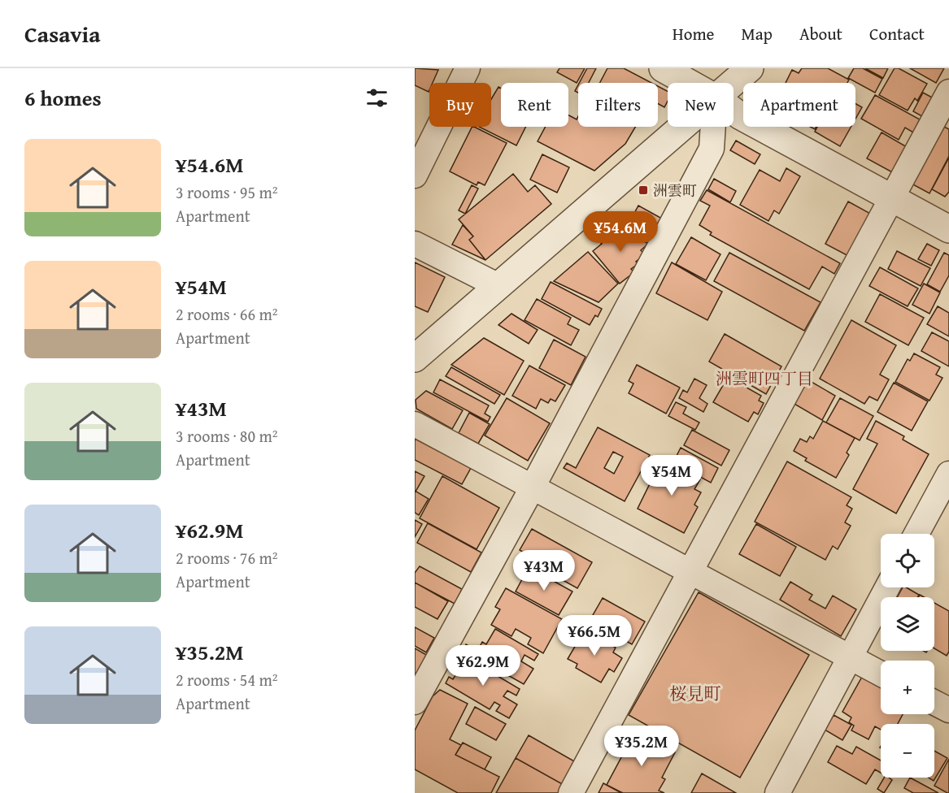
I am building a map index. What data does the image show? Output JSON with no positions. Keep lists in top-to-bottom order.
{
  "districts": ["洲雲町四丁目", "桜見町"],
  "places": {
    "transit": ["洲雲町"]
  },
  "page": {
    "header": "Casavia",
    "nav": [
      "Home",
      "Map",
      "About",
      "Contact"
    ],
    "heading": "6 homes",
    "chip": [
      "Buy",
      "Rent",
      "Filters",
      "New",
      "Apartment"
    ],
    "list": [
      {
        "name": "¥54.6M",
        "note": "3 rooms · 95 m² · Apartment"
      },
      {
        "name": "¥54M",
        "note": "2 rooms · 66 m² · Apartment"
      },
      {
        "name": "¥43M",
        "note": "3 rooms · 80 m² · Apartment"
      },
      {
        "name": "¥62.9M",
        "note": "2 rooms · 76 m² · Apartment"
      },
      {
        "name": "¥35.2M",
        "note": "2 rooms · 54 m² · Apartment"
      }
    ],
    "price": [
      "¥54.6M",
      "¥54M",
      "¥43M",
      "¥66.5M",
      "¥62.9M",
      "¥35.2M"
    ],
    "map_buttons": ["+", "−"]
  }
}
